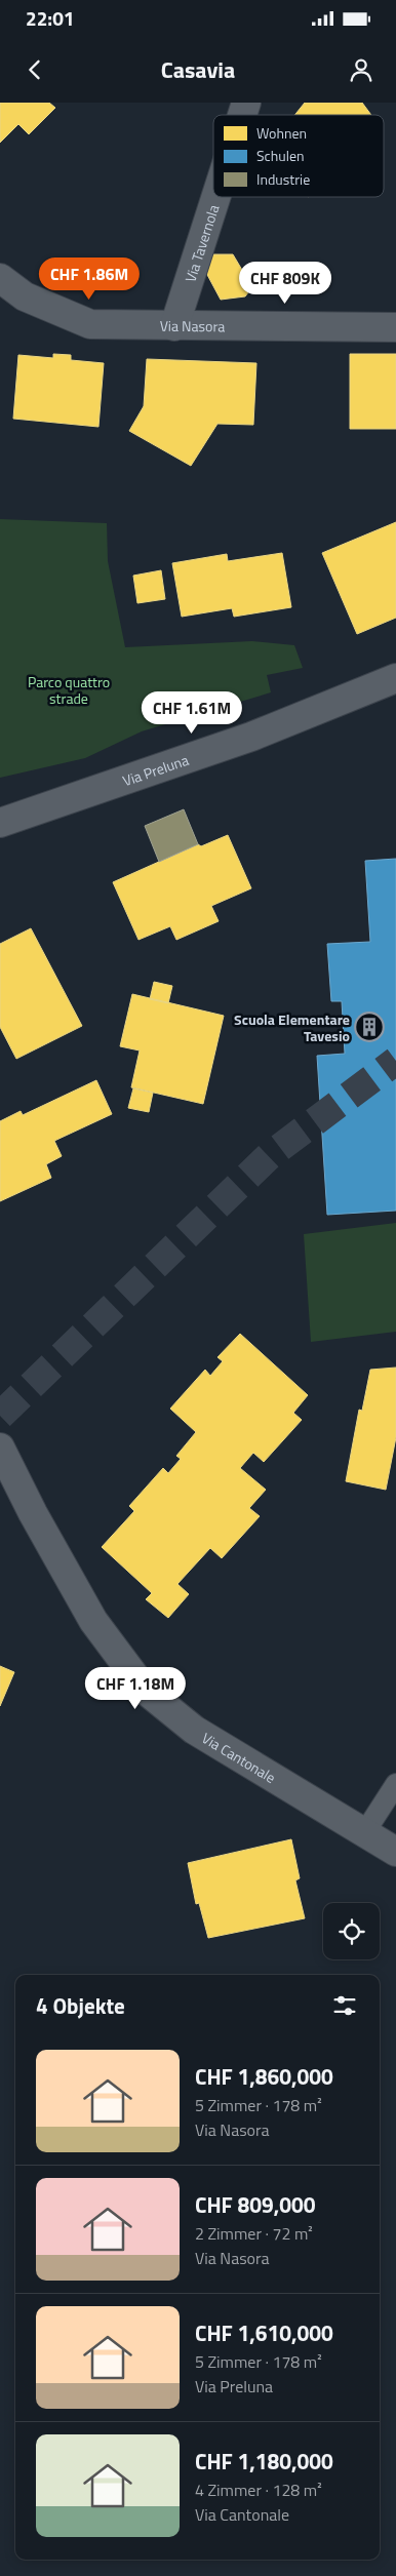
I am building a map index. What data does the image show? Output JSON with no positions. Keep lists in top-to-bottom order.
{
  "streets": {
    "street": [
      "Via Tavernola",
      "Via Nasora",
      "Via Preluna",
      "Via Cantonale"
    ]
  },
  "crossings": [
    ["Via Tavernola", "Via Nasora"]
  ],
  "parks": ["Parco quattro strade"],
  "places": {
    "building": ["Scuola Elementare Tavesio"]
  },
  "legend": ["Wohnen", "Schulen", "Industrie"],
  "page": {
    "status": "22:01",
    "header": "Casavia",
    "price": [
      "CHF 1.86M",
      "CHF 809K",
      "CHF 1.61M",
      "CHF 1.18M"
    ],
    "heading": "4 Objekte",
    "list": [
      {
        "name": "CHF 1,860,000",
        "note": "5 Zimmer · 178 m² · Via Nasora"
      },
      {
        "name": "CHF 809,000",
        "note": "2 Zimmer · 72 m² · Via Nasora"
      },
      {
        "name": "CHF 1,610,000",
        "note": "5 Zimmer · 178 m² · Via Preluna"
      },
      {
        "name": "CHF 1,180,000",
        "note": "4 Zimmer · 128 m² · Via Cantonale"
      }
    ]
  }
}
